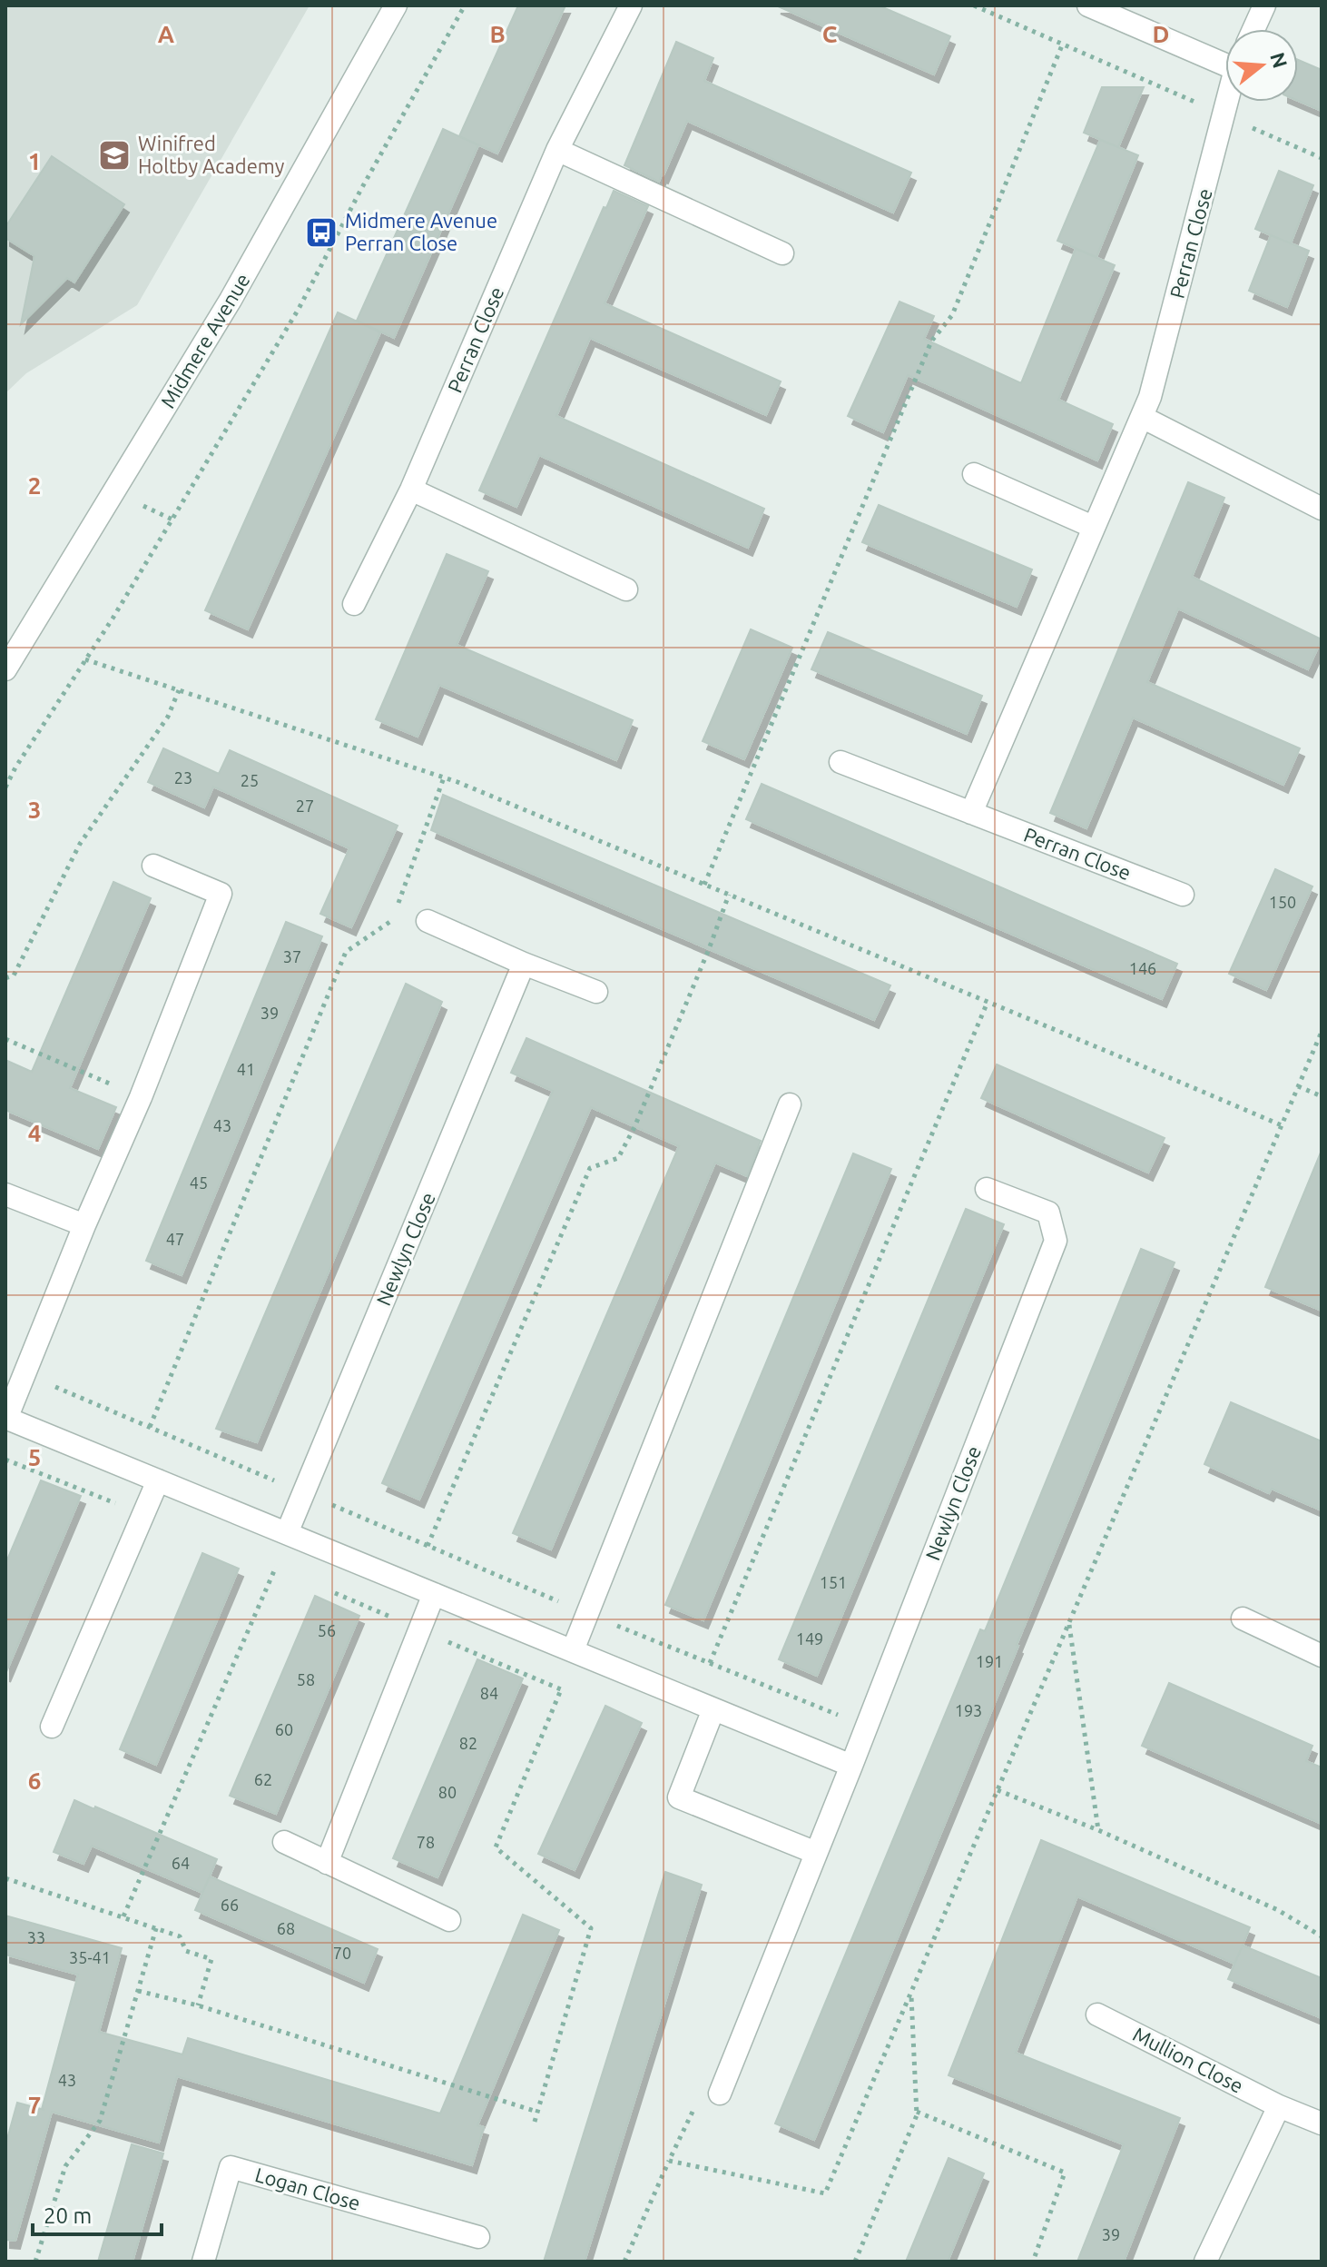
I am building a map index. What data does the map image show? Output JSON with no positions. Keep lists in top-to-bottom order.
{
  "streets": {
    "street": [
      "Perran Close",
      "Midmere Avenue",
      "Newlyn Close",
      "Mullion Close",
      "Logan Close"
    ]
  },
  "places": {
    "school or university": ["Winifred Holtby Academy"],
    "bus stop": ["Midmere Avenue Perran Close"]
  },
  "house_numbers": [
    "23",
    "25",
    "27",
    "150",
    "37",
    "146",
    "39",
    "41",
    "43",
    "45",
    "47",
    "151",
    "56",
    "149",
    "191",
    "58",
    "84",
    "193",
    "60",
    "82",
    "62",
    "80",
    "78",
    "64",
    "66",
    "68",
    "33",
    "70",
    "35-41",
    "43",
    "39"
  ],
  "scale_bar": "20 m",
  "north": "right",
  "grid": {
    "columns": [
      "A",
      "B",
      "C",
      "D"
    ],
    "rows": [
      "1",
      "2",
      "3",
      "4",
      "5",
      "6",
      "7"
    ]
  }
}
